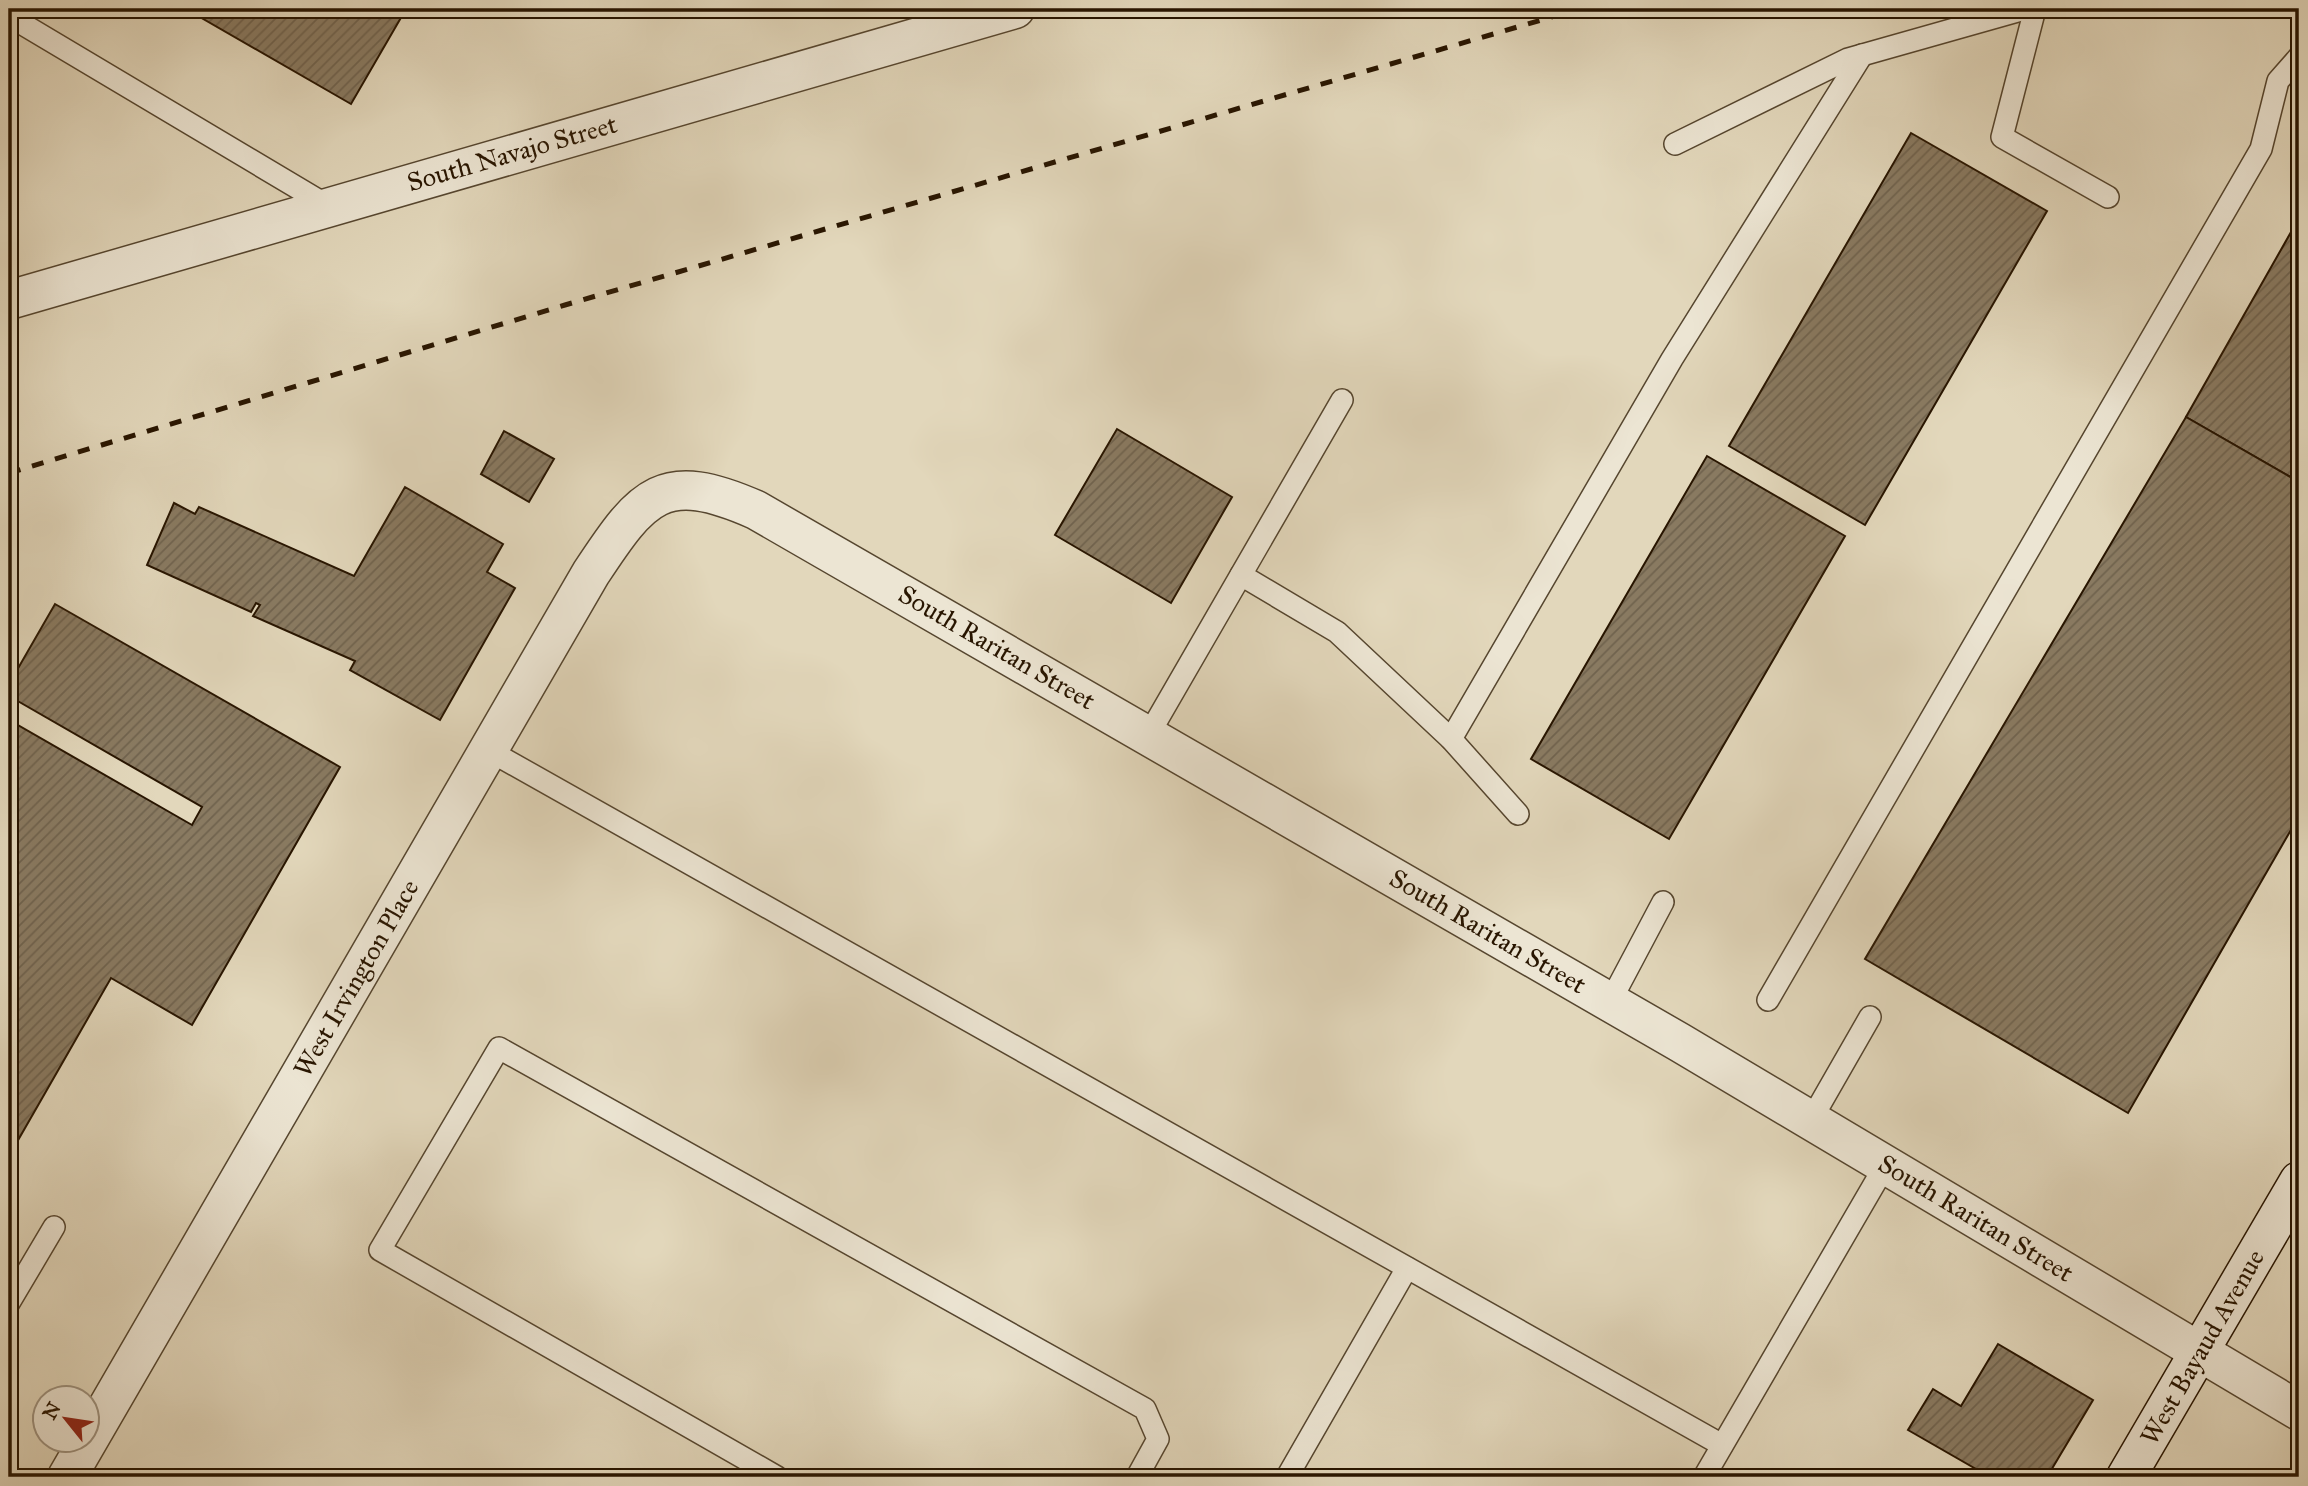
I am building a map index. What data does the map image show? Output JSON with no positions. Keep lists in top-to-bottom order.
{
  "streets": {
    "street": [
      "South Navajo Street",
      "South Raritan Street",
      "West Irvington Place",
      "West Bayaud Avenue"
    ]
  },
  "crossings": [
    ["South Raritan Street", "West Irvington Place"],
    ["South Raritan Street", "West Bayaud Avenue"]
  ],
  "north": "top left"
}
